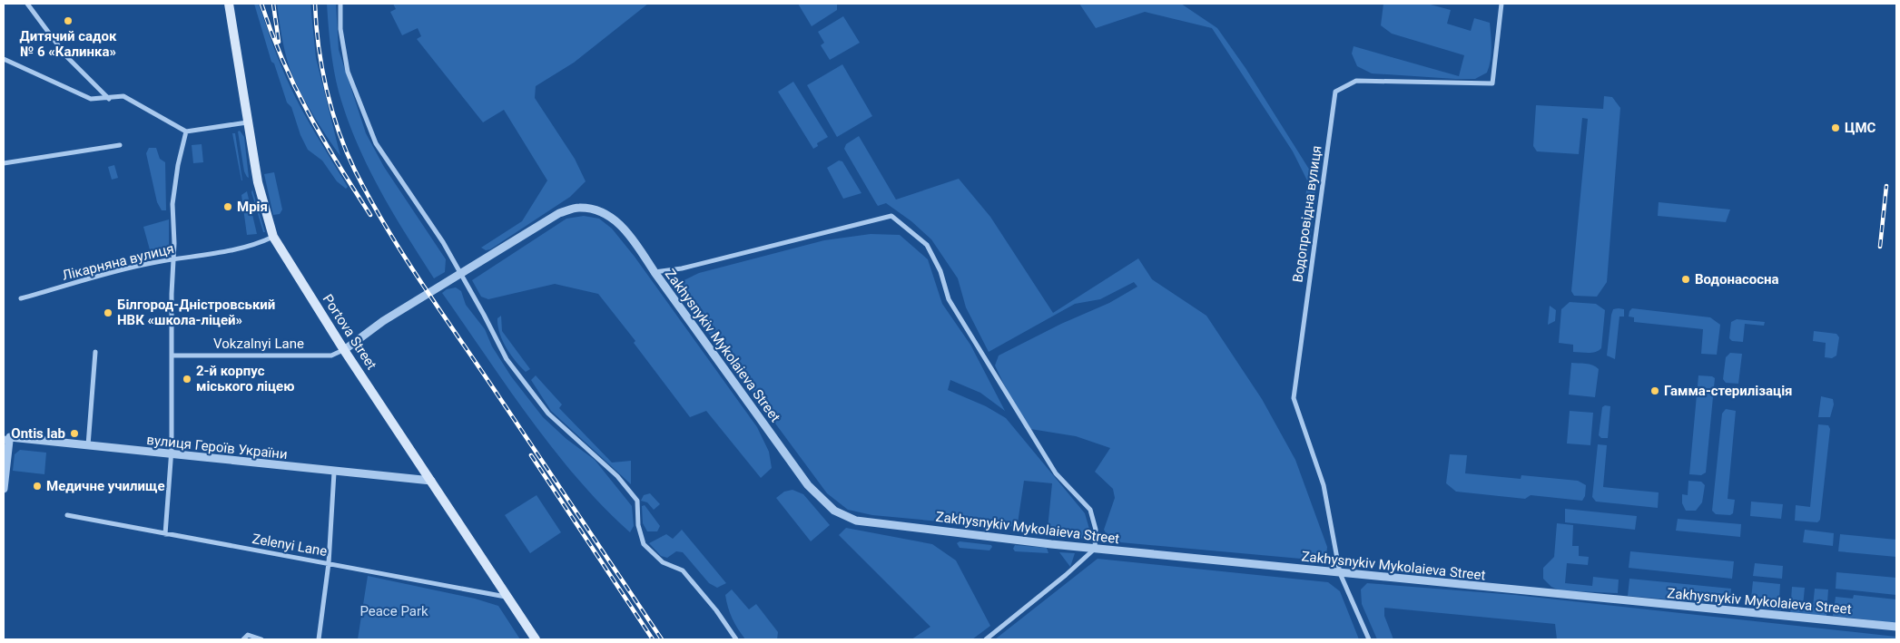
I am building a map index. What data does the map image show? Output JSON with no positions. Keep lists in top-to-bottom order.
{
  "streets": {
    "main road": ["Portova Street"],
    "street": [
      "Водопровідна вулиця",
      "Лікарняна вулиця",
      "Vokzalnyi Lane",
      "Zakhysnykiv Mykolaieva Street",
      "вулиця Героїв України",
      "Zelenyi Lane"
    ]
  },
  "crossings": [
    ["Водопровідна вулиця", "Zakhysnykiv Mykolaieva Street"],
    ["Лікарняна вулиця", "Portova Street"],
    ["Portova Street", "Vokzalnyi Lane"],
    ["Portova Street", "Zakhysnykiv Mykolaieva Street"],
    ["Portova Street", "вулиця Героїв України"],
    ["Portova Street", "Zelenyi Lane"],
    ["Vokzalnyi Lane", "Zakhysnykiv Mykolaieva Street"]
  ],
  "parks": ["Peace Park"],
  "places": [
    "Дитячий садок № 6 «Калинка»",
    "ЦМС",
    "Мрія",
    "Водонасосна",
    "Білгород-Дністровський НВК «школа-ліцей»",
    "2-й корпус міського ліцею",
    "Гамма-стерилізація",
    "Ontis lab",
    "Медичне училище"
  ]
}
